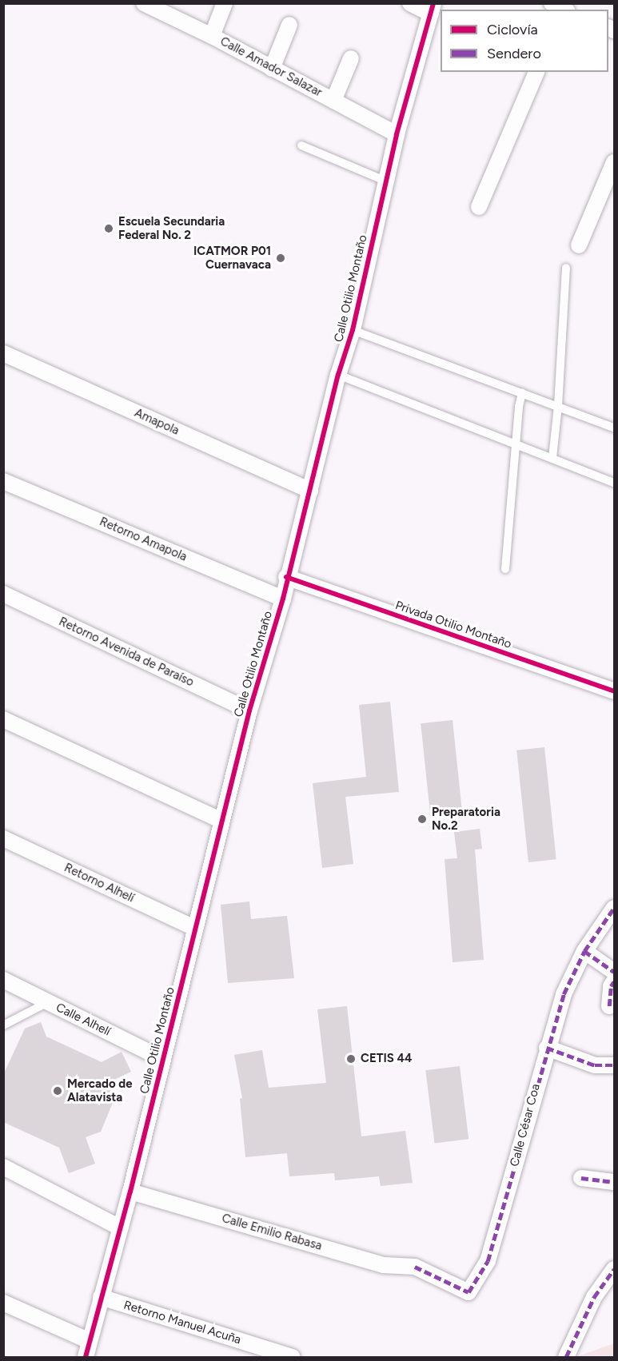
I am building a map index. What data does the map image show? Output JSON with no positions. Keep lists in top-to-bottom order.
{
  "streets": {
    "street": [
      "Calle Amador Salazar",
      "Calle Otilio Montaño",
      "Amapola",
      "Retorno Amapola",
      "Privada Otilio Montaño",
      "Retorno Avenida de Paraíso",
      "Retorno Alhelí",
      "Calle Alhelí",
      "Calle César Coa",
      "Calle Emilio Rabasa",
      "Retorno Manuel Acuña"
    ]
  },
  "crossings": [
    ["Calle Amador Salazar", "Calle Otilio Montaño"],
    ["Calle Otilio Montaño", "Amapola"],
    ["Calle Otilio Montaño", "Retorno Amapola"],
    ["Calle Otilio Montaño", "Privada Otilio Montaño"],
    ["Calle Otilio Montaño", "Retorno Avenida de Paraíso"],
    ["Calle Otilio Montaño", "Retorno Alhelí"],
    ["Calle Otilio Montaño", "Calle Alhelí"],
    ["Calle Otilio Montaño", "Calle Emilio Rabasa"],
    ["Calle Otilio Montaño", "Retorno Manuel Acuña"],
    ["Calle César Coa", "Calle Emilio Rabasa"]
  ],
  "places": [
    "Escuela Secundaria Federal No. 2",
    "ICATMOR P01 Cuernavaca",
    "Preparatoria No.2",
    "CETIS 44",
    "Mercado de Alatavista"
  ],
  "legend": ["Ciclovía", "Sendero"]
}
